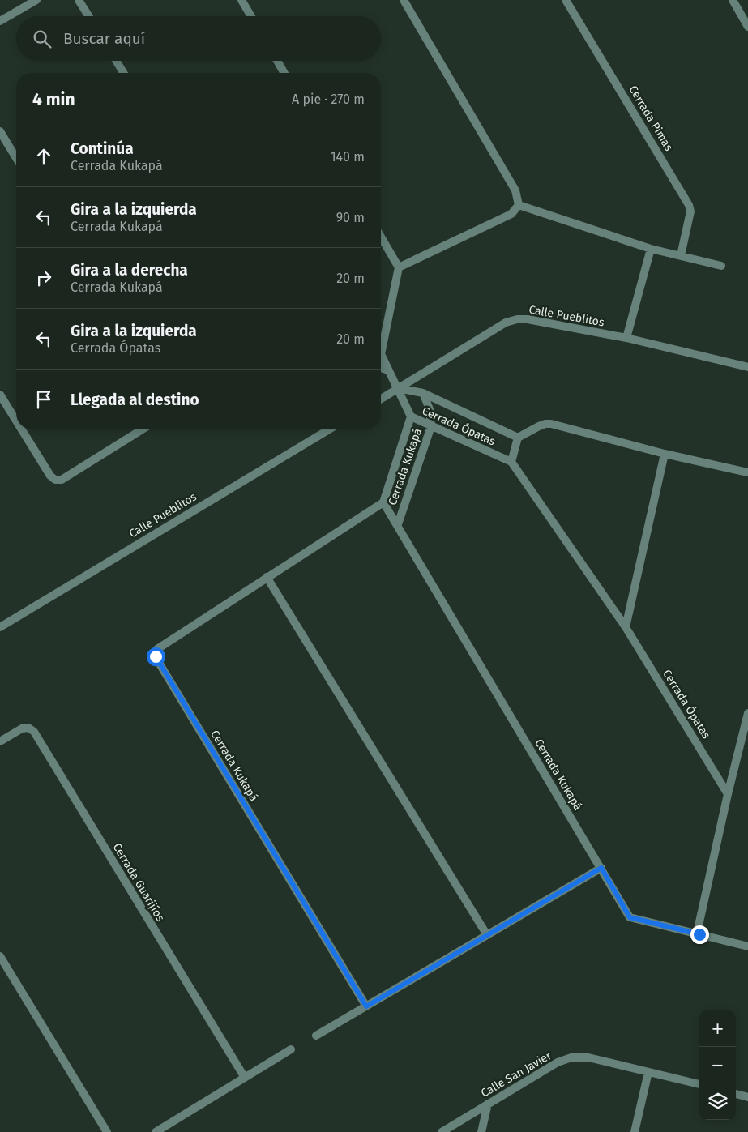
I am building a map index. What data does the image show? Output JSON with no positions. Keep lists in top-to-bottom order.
{
  "streets": {
    "street": [
      "Cerrada Pimas",
      "Calle Pueblitos",
      "Cerrada Ópatas",
      "Cerrada Kukapá",
      "Cerrada Guarijíos",
      "Calle San Javier"
    ]
  },
  "crossings": [
    ["Calle Pueblitos", "Cerrada Ópatas"],
    ["Cerrada Ópatas", "Cerrada Kukapá"]
  ],
  "page": {
    "search": "Buscar aquí",
    "heading": ["4 min", "A pie · 270 m"],
    "list": [
      ["Continúa", "Cerrada Kukapá", "140 m"],
      ["Gira a la izquierda", "Cerrada Kukapá", "90 m"],
      ["Gira a la derecha", "Cerrada Kukapá", "20 m"],
      ["Gira a la izquierda", "Cerrada Ópatas", "20 m"],
      "Llegada al destino"
    ],
    "map_buttons": ["+", "−"]
  }
}
